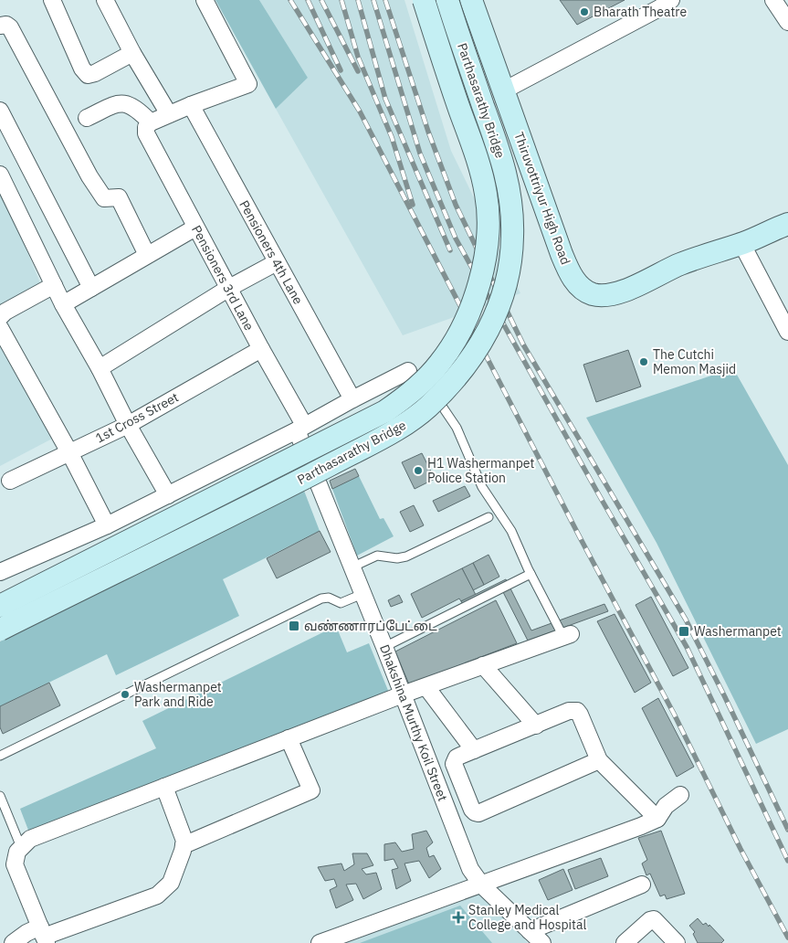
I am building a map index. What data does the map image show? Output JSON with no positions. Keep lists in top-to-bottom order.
{
  "streets": {
    "main road": ["Parthasarathy Bridge", "Thiruvottriyur High Road"],
    "street": [
      "Pensioners 4th Lane",
      "Pensioners 3rd Lane",
      "1st Cross Street",
      "Dhakshina Murthy Koil Street"
    ]
  },
  "crossings": [
    ["Pensioners 3rd Lane", "1st Cross Street"],
    ["Pensioners 3rd Lane", "Dhakshina Murthy Koil Street"]
  ],
  "places": {
    "other": [
      "Bharath Theatre",
      "The Cutchi Memon Masjid",
      "H1 Washermanpet Police Station",
      "Washermanpet Park and Ride"
    ],
    "transit": ["வண்ணாரப்பேட்டை", "Washermanpet"],
    "health": ["Stanley Medical College and Hospital"]
  }
}
